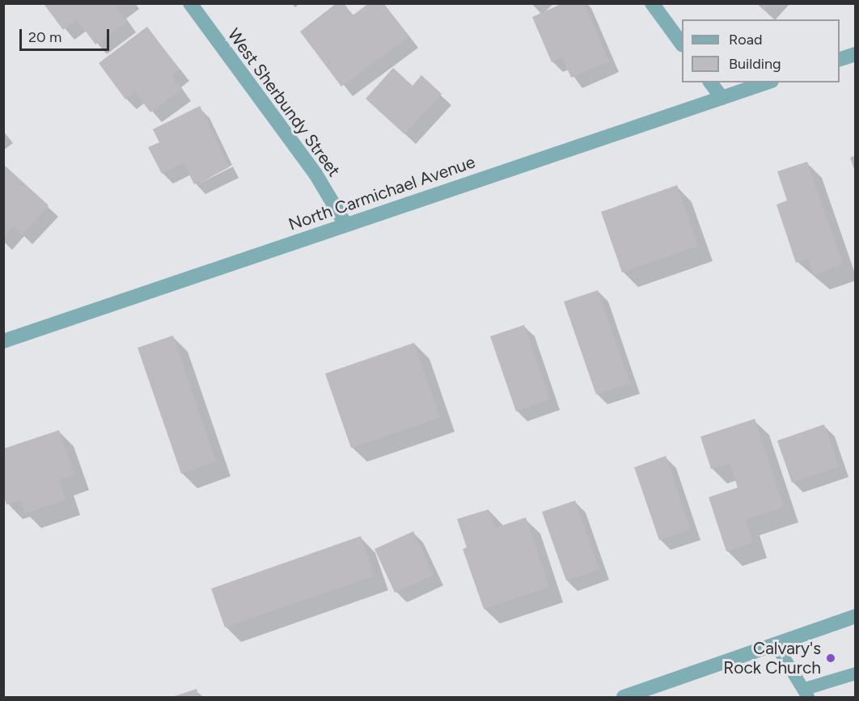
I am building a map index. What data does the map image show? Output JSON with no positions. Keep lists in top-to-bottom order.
{
  "streets": {
    "street": ["West Sherbundy Street", "North Carmichael Avenue"]
  },
  "crossings": [
    ["West Sherbundy Street", "North Carmichael Avenue"]
  ],
  "places": ["Calvary's Rock Church"],
  "legend": ["Road", "Building"],
  "scale_bar": "20 m"
}
